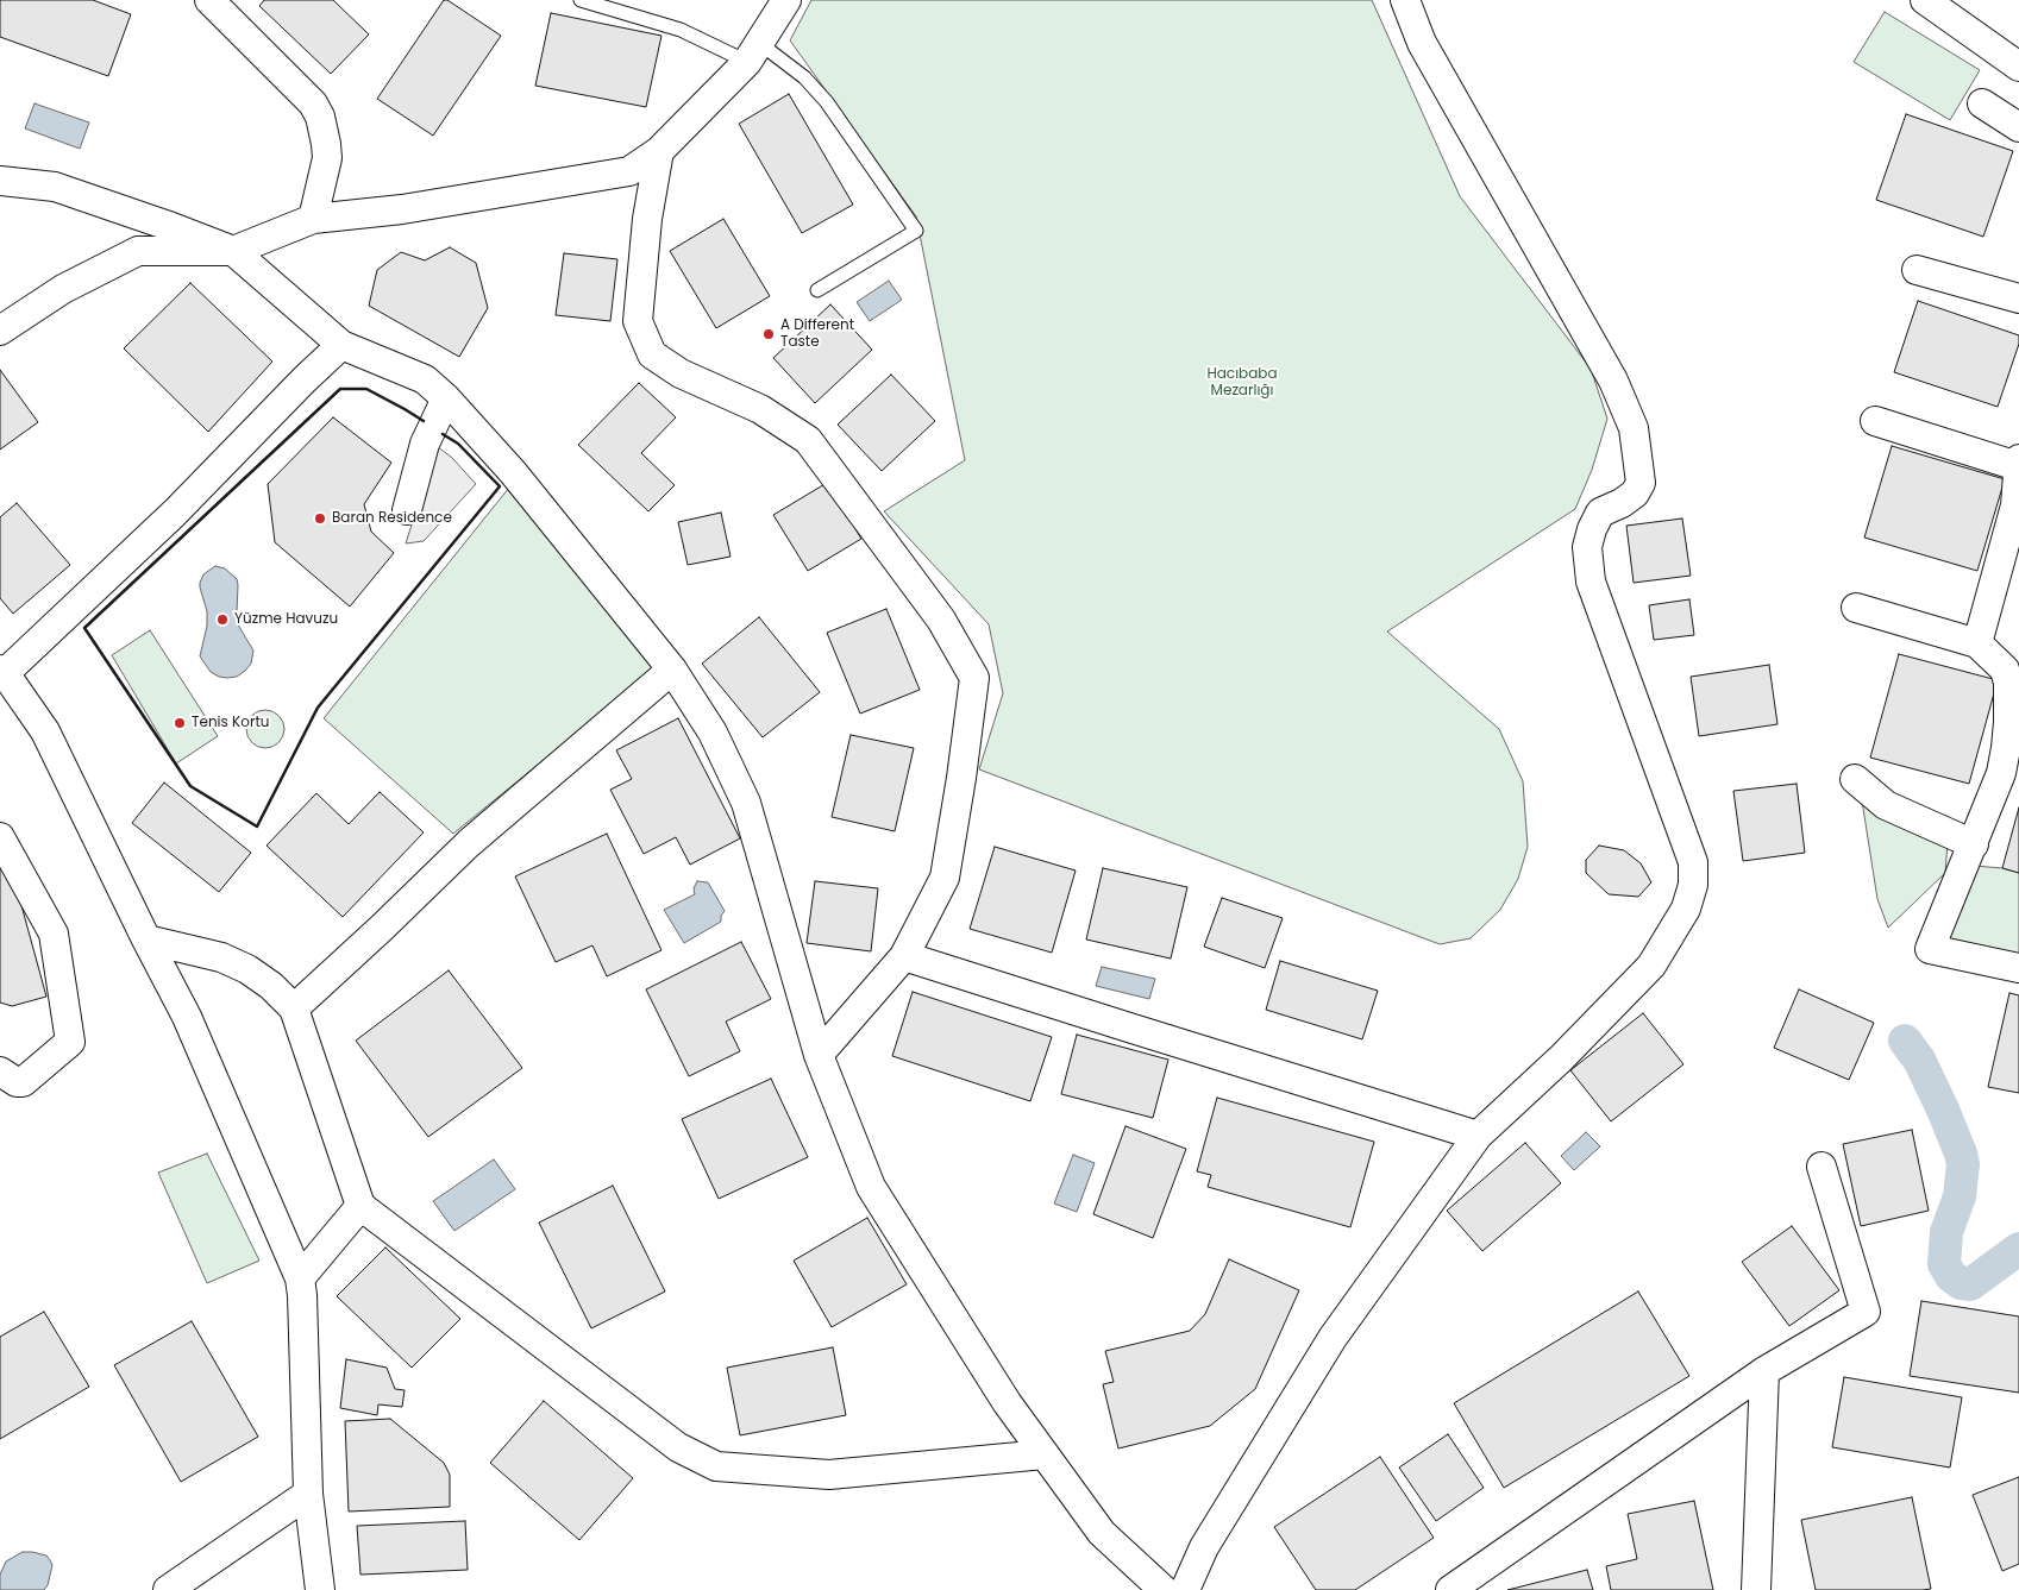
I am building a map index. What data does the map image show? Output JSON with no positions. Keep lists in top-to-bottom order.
{
  "parks": ["Hacıbaba Mezarlığı"],
  "places": [
    "A Different Taste",
    "Baran Residence",
    "Yüzme Havuzu",
    "Tenis Kortu"
  ]
}
